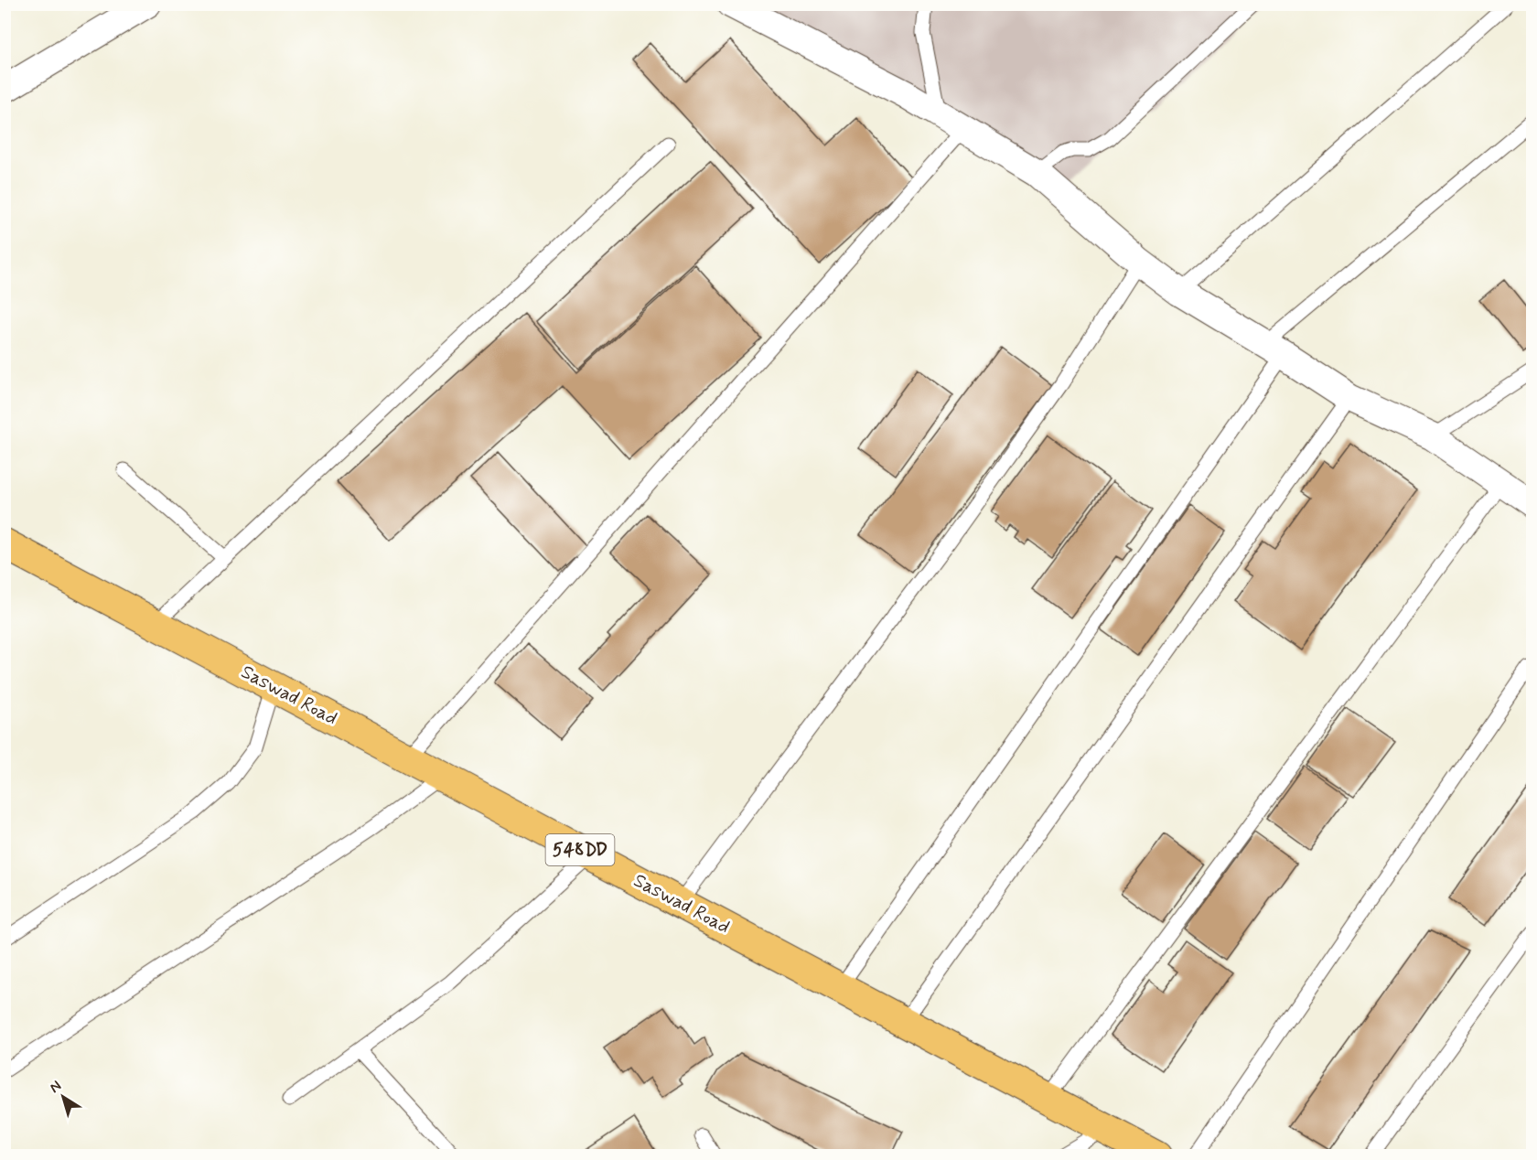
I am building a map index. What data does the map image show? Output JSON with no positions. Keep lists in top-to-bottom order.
{
  "streets": {
    "highway": ["Saswad Road", "548DD"]
  },
  "north": "top left"
}
